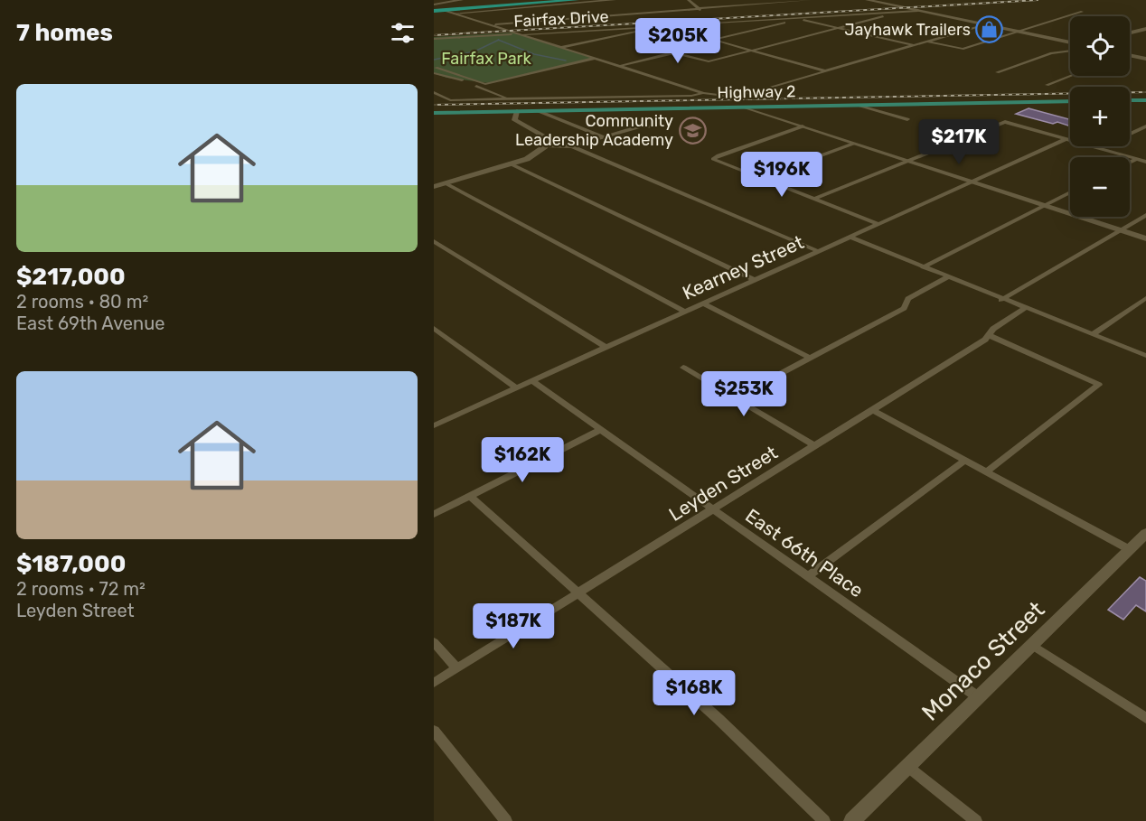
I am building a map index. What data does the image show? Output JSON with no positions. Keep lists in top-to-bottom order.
{
  "streets": {
    "main road": ["Highway 2"],
    "street": [
      "Fairfax Drive",
      "Kearney Street",
      "Leyden Street",
      "East 66th Place",
      "Monaco Street"
    ]
  },
  "crossings": [
    ["Kearney Street", "East 66th Place"],
    ["Leyden Street", "East 66th Place"],
    ["East 66th Place", "Monaco Street"]
  ],
  "parks": ["Fairfax Park"],
  "places": {
    "shop": ["Jayhawk Trailers"],
    "school or university": ["Community Leadership Academy"]
  },
  "page": {
    "heading": "7 homes",
    "map_buttons": ["+", "−"],
    "price": [
      "$205K",
      "$217K",
      "$196K",
      "$253K",
      "$162K",
      "$187K",
      "$168K"
    ],
    "list": [
      {
        "name": "$217,000",
        "note": "2 rooms · 80 m² · East 69th Avenue"
      },
      {
        "name": "$187,000",
        "note": "2 rooms · 72 m² · Leyden Street"
      }
    ]
  }
}
